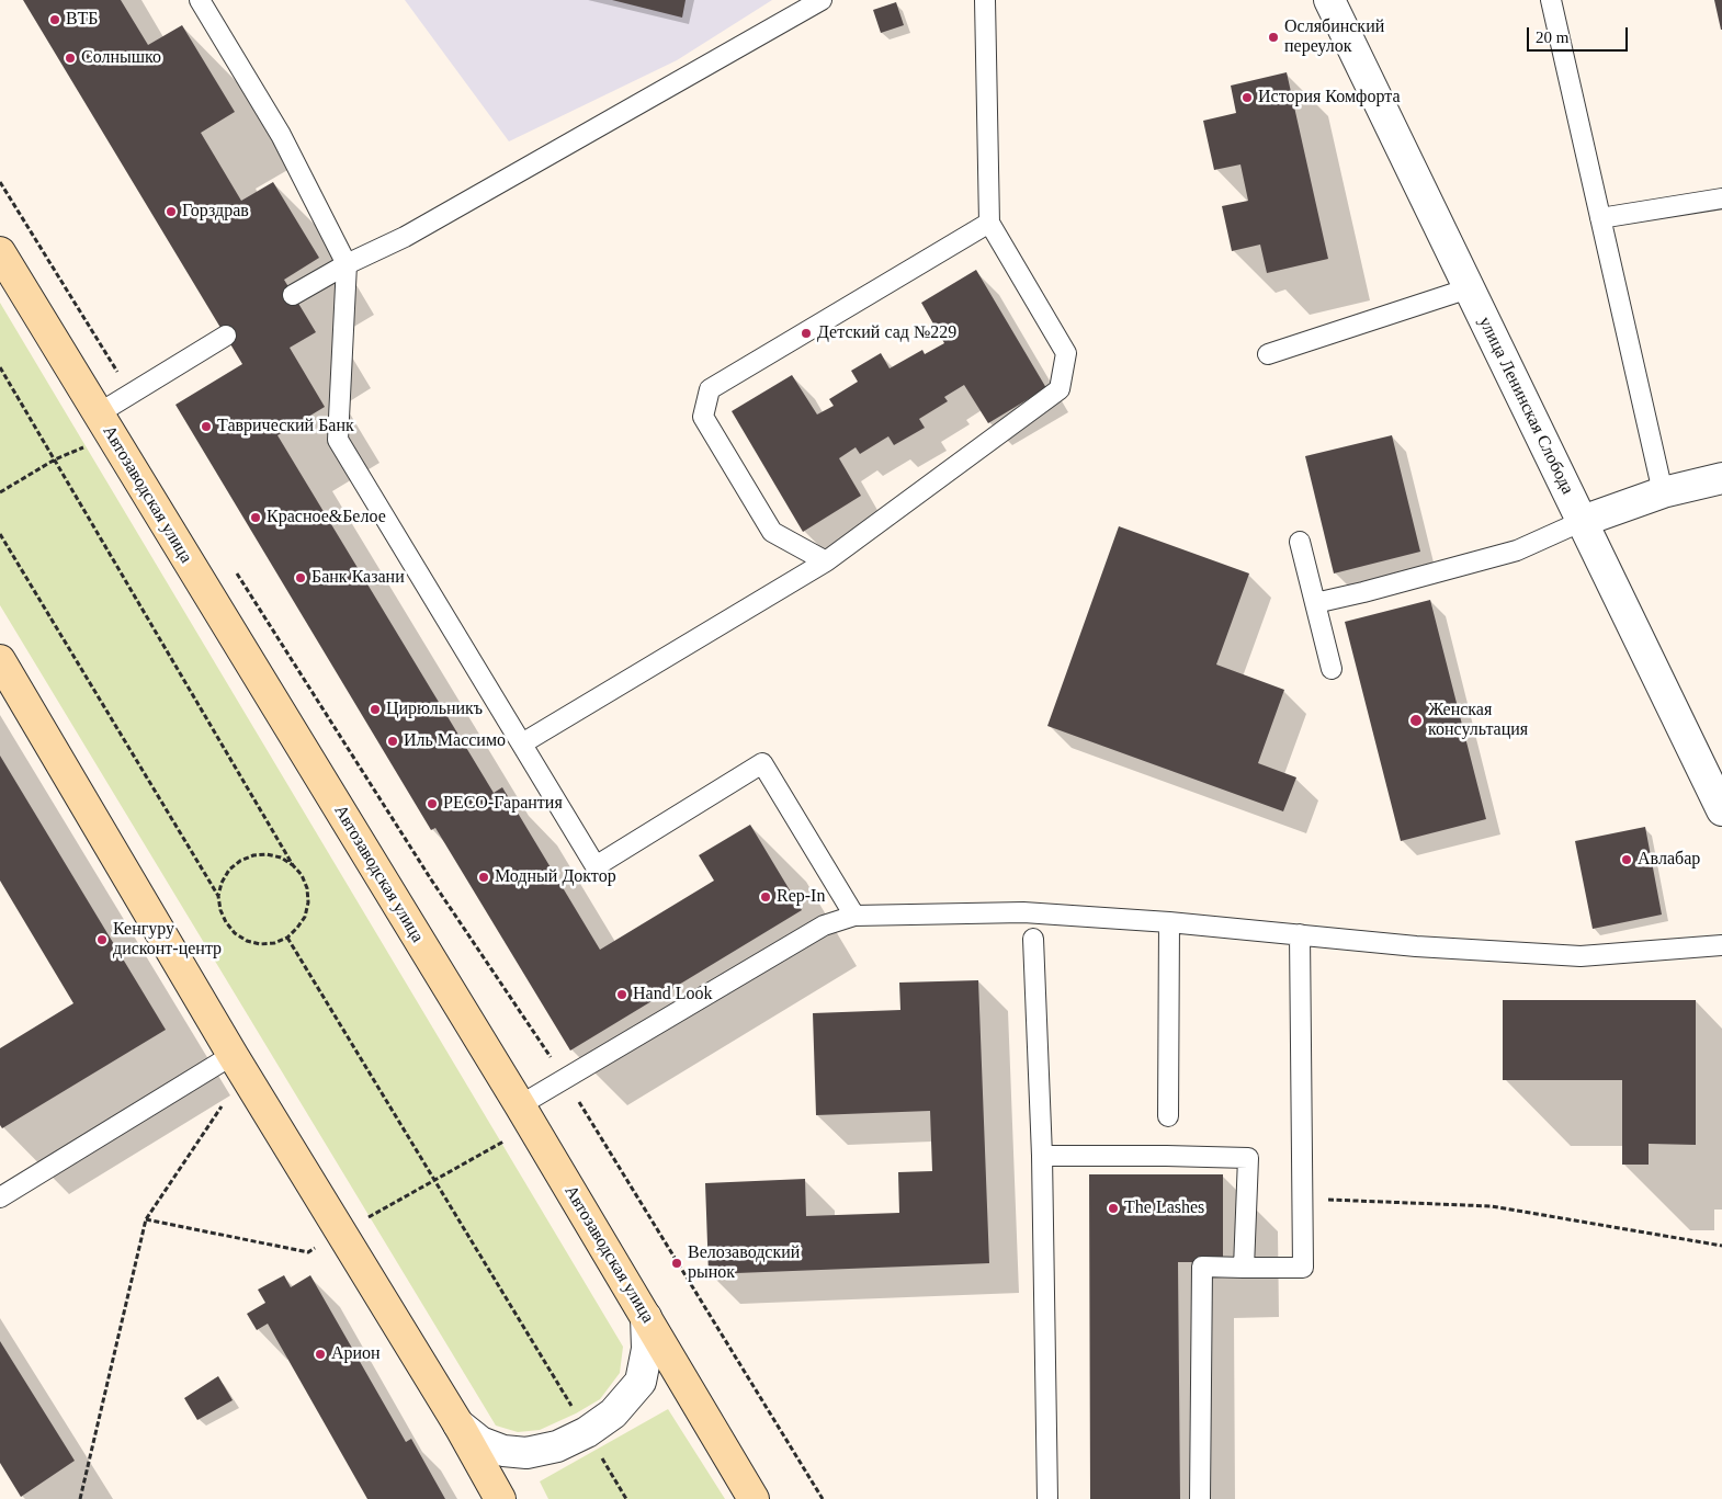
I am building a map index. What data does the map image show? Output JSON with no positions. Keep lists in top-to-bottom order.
{
  "streets": {
    "main road": ["Автозаводская улица"],
    "street": ["улица Ленинская Слобода"]
  },
  "places": [
    "ВТБ",
    "Ослябинский переулок",
    "Солнышко",
    "История Комфорта",
    "Горздрав",
    "Детский сад №229",
    "Таврический Банк",
    "Красное&Белое",
    "Банк Казани",
    "Цирюльникъ",
    "Женская консультация",
    "Иль Массимо",
    "РЕСО-Гарантия",
    "Авлабар",
    "Модный Доктор",
    "Rep-In",
    "Кенгуру дисконт-центр",
    "Hand Look",
    "The Lashes",
    "Велозаводский рынок",
    "Арион"
  ],
  "scale_bar": "20 m"
}
